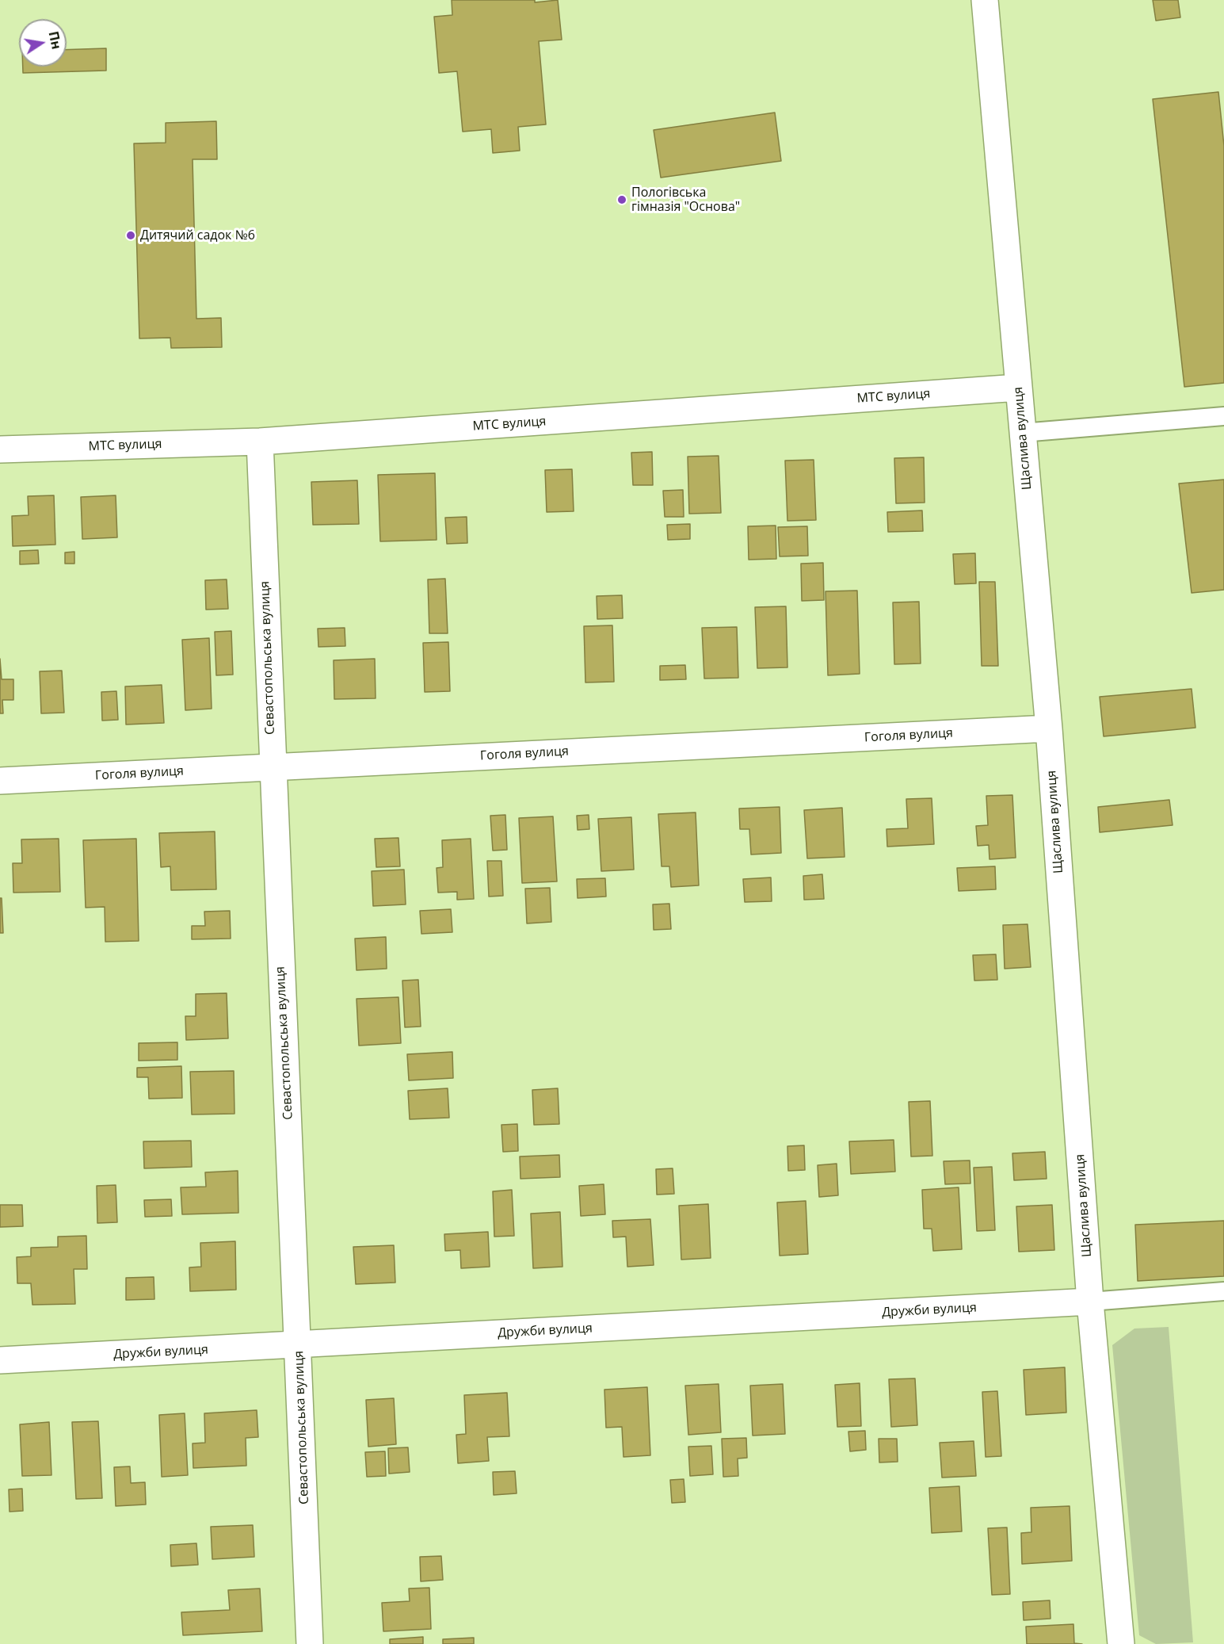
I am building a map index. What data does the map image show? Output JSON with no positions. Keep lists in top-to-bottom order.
{
  "streets": {
    "street": [
      "МТС вулиця",
      "Щаслива вулиця",
      "Севастопольська вулиця",
      "Гоголя вулиця",
      "Дружби вулиця"
    ]
  },
  "crossings": [
    ["МТС вулиця", "Щаслива вулиця"],
    ["МТС вулиця", "Севастопольська вулиця"],
    ["Щаслива вулиця", "Гоголя вулиця"],
    ["Щаслива вулиця", "Дружби вулиця"],
    ["Севастопольська вулиця", "Гоголя вулиця"],
    ["Севастопольська вулиця", "Дружби вулиця"]
  ],
  "places": ["Пологівська гімназія \"Основа\"", "Дитячий садок №6"],
  "north": "right"
}
